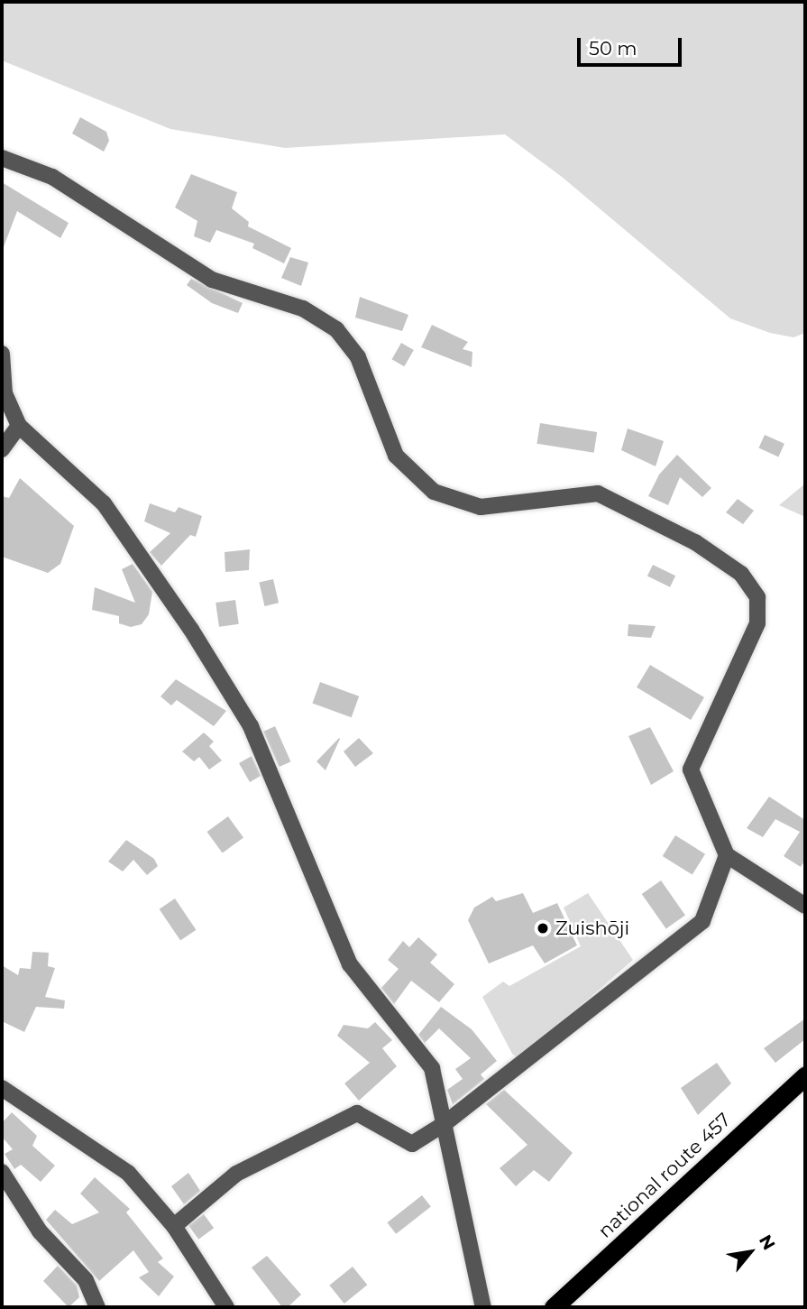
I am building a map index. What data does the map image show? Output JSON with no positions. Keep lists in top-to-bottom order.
{
  "streets": {
    "highway": ["national route 457"]
  },
  "places": ["Zuishōji"],
  "scale_bar": "50 m",
  "north": "top right"
}
